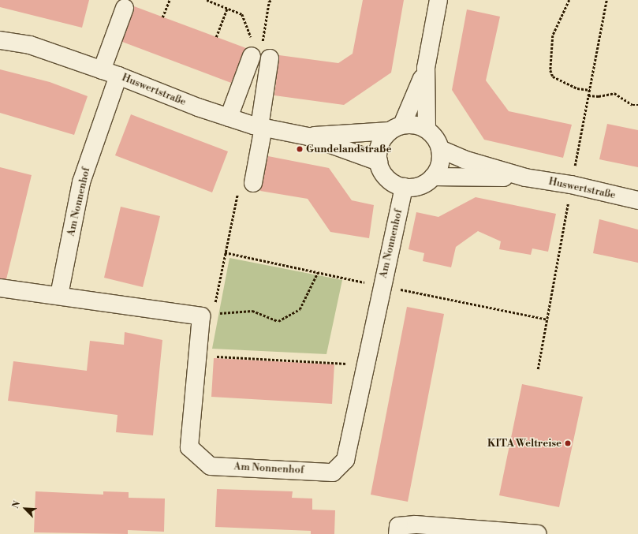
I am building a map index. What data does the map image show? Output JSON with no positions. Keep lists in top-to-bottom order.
{
  "streets": {
    "street": ["Huswertstraße", "Am Nonnenhof"]
  },
  "crossings": [
    ["Huswertstraße", "Am Nonnenhof"]
  ],
  "places": ["Gundelandstraße", "KITA Weltreise"],
  "north": "top left"
}
